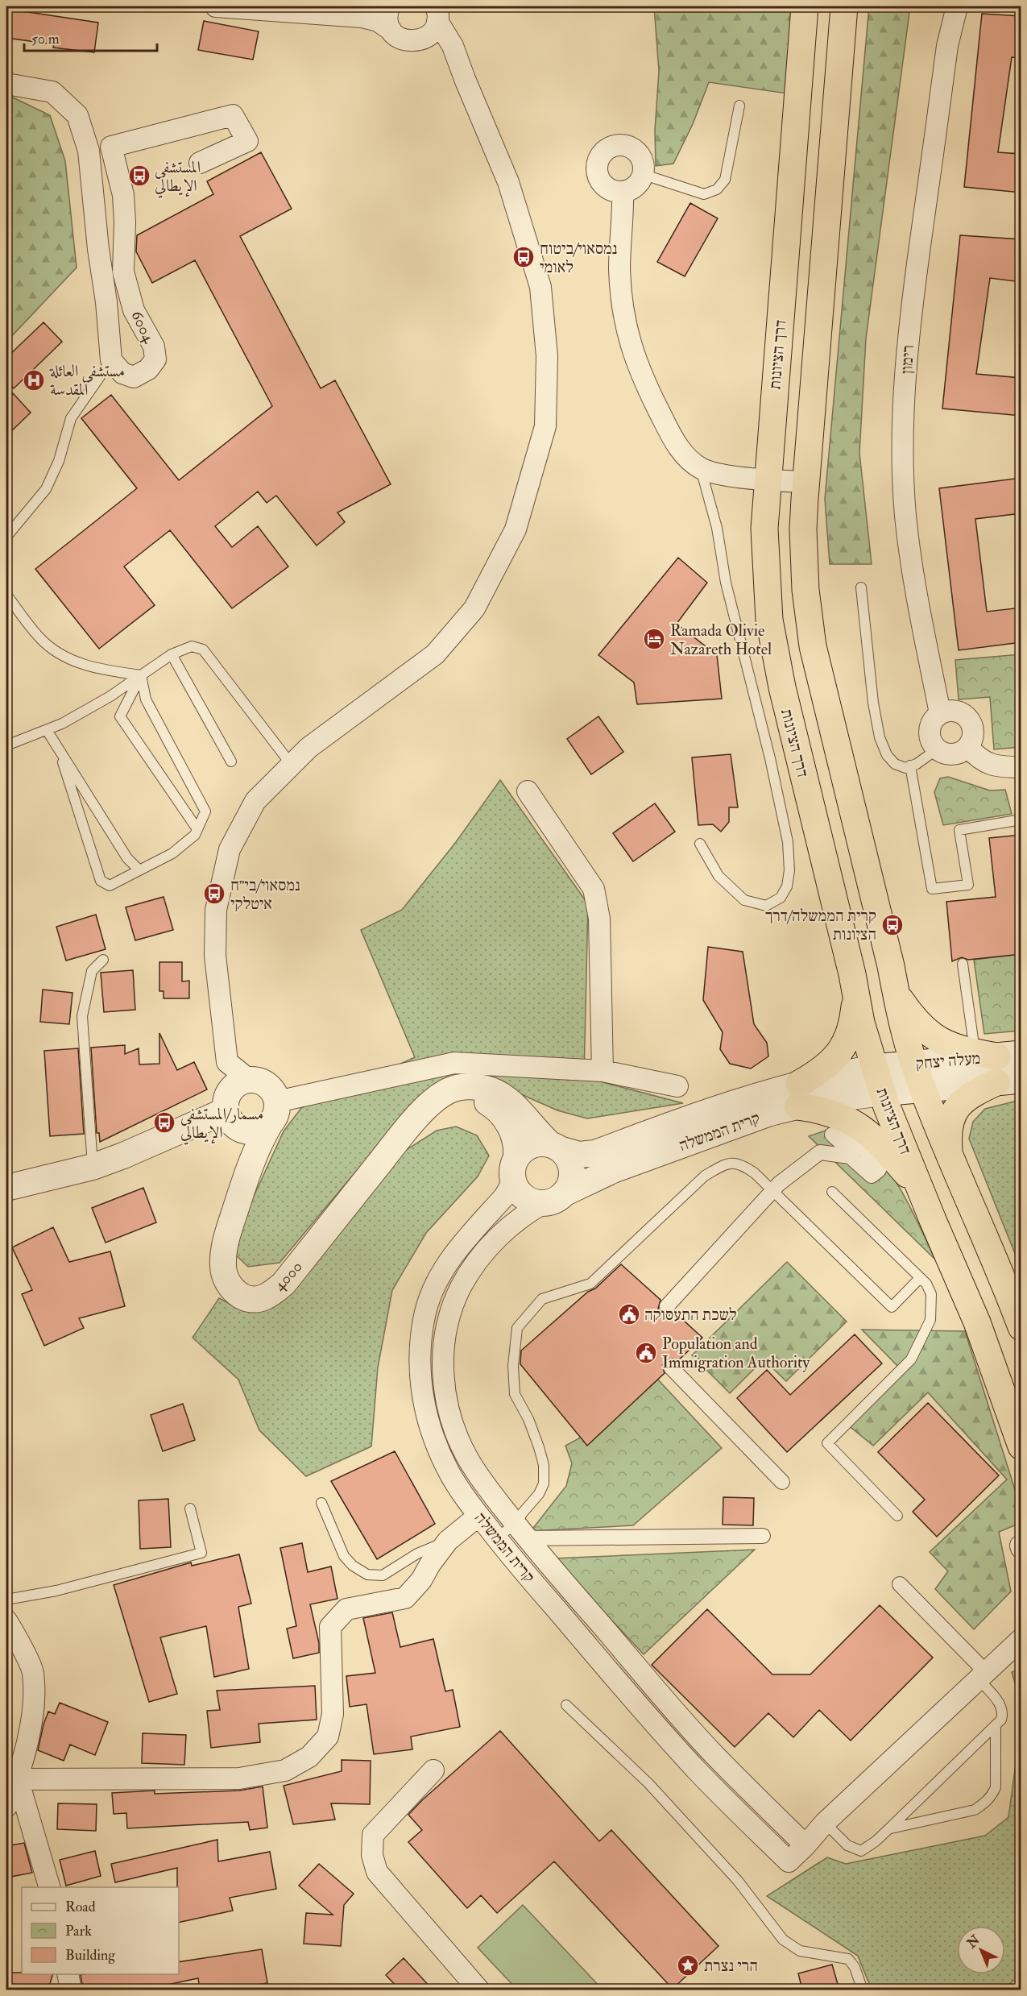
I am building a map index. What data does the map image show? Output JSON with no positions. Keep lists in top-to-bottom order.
{
  "streets": {
    "highway": ["דרך הציונות"],
    "main road": ["מעלה יצחק"],
    "street": [
      "6004",
      "רימון",
      "קרית הממשלה",
      "4000"
    ]
  },
  "crossings": [
    ["דרך הציונות", "מעלה יצחק"],
    ["דרך הציונות", "קרית הממשלה"],
    ["מעלה יצחק", "קרית הממשלה"],
    ["קרית הממשלה", "4000"]
  ],
  "places": {
    "bus stop": [
      "المستشفى الإيطالي",
      "נמסאוי/ביטוח לאומי",
      "נמסאוי/בי״ח איטלקי",
      "קרית הממשלה/דרך הציונות",
      "مسمار/المستشفى الإيطالي"
    ],
    "hospital": ["مستشفى العائلة المقدسة"],
    "hotel": ["Ramada Olivie Nazareth Hotel"],
    "public building": ["לשכת התעסוקה", "Population and Immigration Authority"],
    "place": ["הרי נצרת"]
  },
  "legend": ["Road", "Park", "Building"],
  "scale_bar": "50 m",
  "north": "top left"
}
